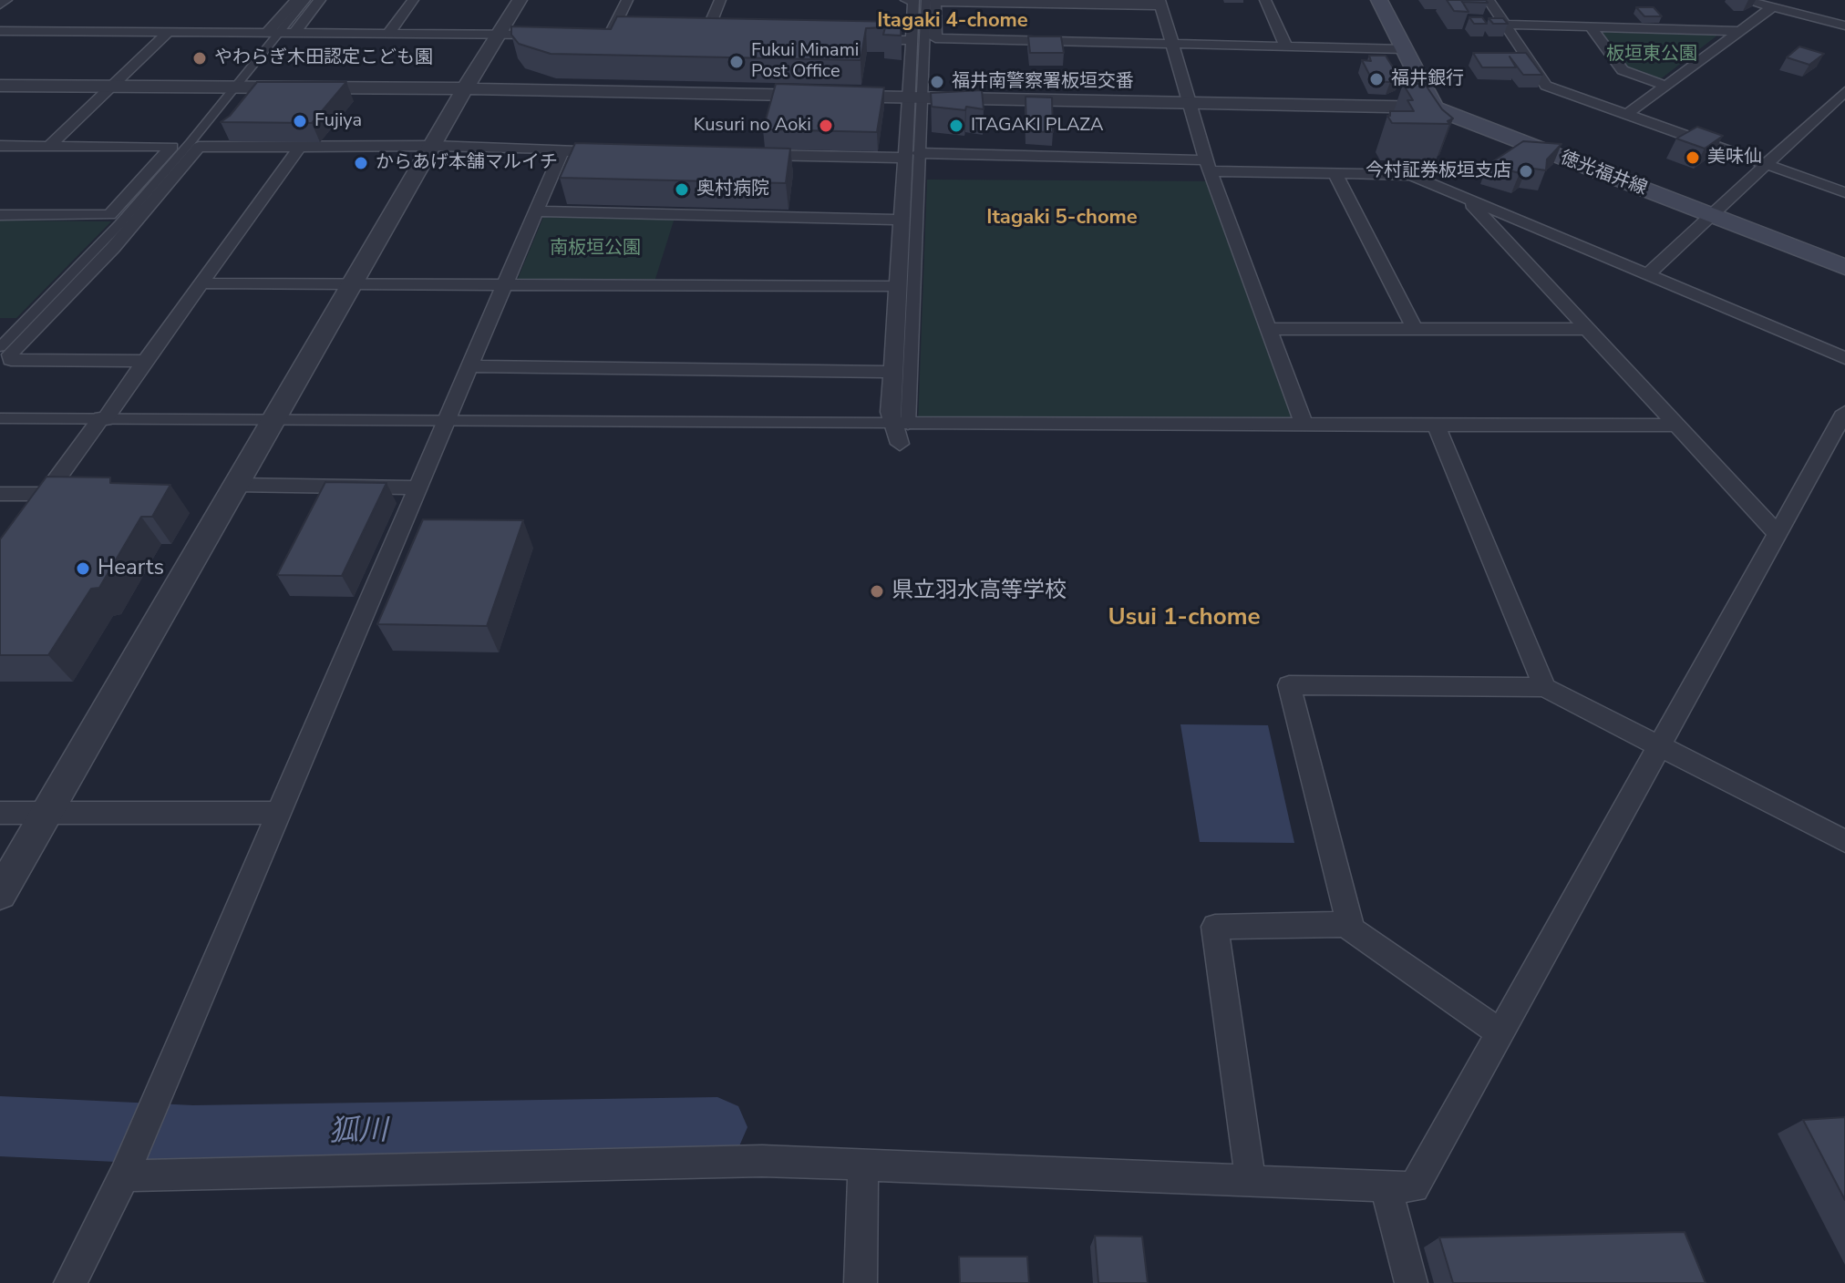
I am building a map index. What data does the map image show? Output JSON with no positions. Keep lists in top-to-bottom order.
{
  "streets": {
    "main road": ["徳光福井線"]
  },
  "districts": ["Itagaki 4-chome", "Itagaki 5-chome", "Usui 1-chome"],
  "water": ["狐川"],
  "parks": ["板垣東公園", "南板垣公園"],
  "places": [
    "やわらぎ木田認定こども園",
    "Fukui Minami Post Office",
    "福井銀行",
    "福井南警察署板垣交番",
    "Fujiya",
    "Kusuri no Aoki",
    "ITAGAKI PLAZA",
    "美味仙",
    "からあげ本舗マルイチ",
    "今村証券板垣支店",
    "奥村病院",
    "Hearts",
    "県立羽水高等学校"
  ]
}
